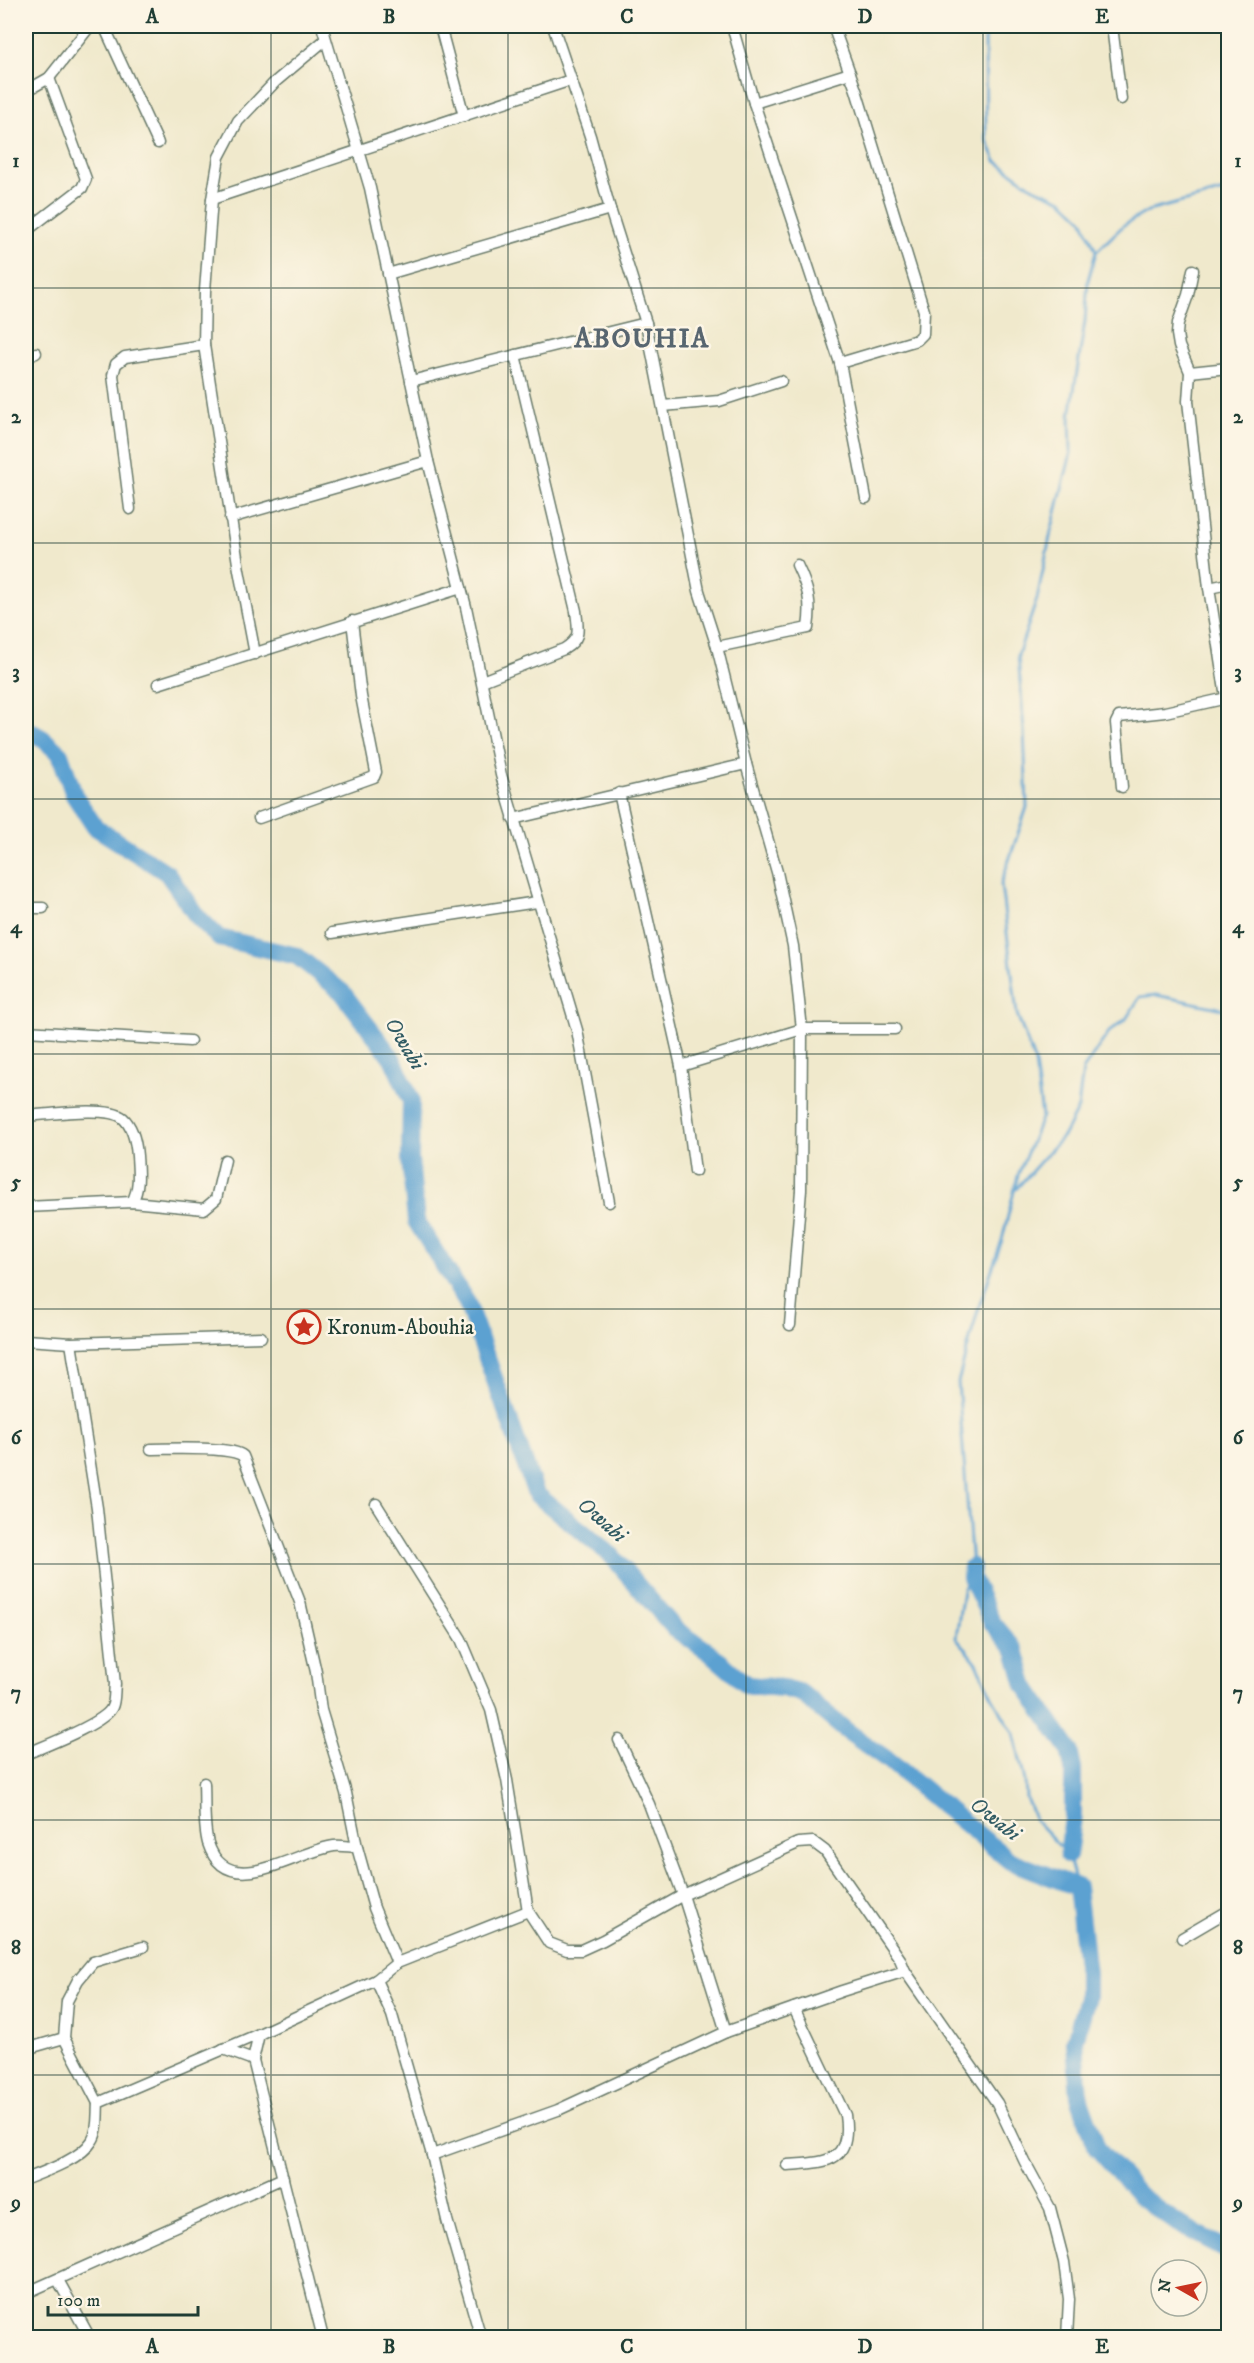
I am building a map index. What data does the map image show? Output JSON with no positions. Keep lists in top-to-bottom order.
{
  "districts": ["ABOUHIA"],
  "water": ["Owabi"],
  "places": {
    "place": ["Kronum-Abouhia"]
  },
  "scale_bar": "100 m",
  "north": "left",
  "grid": {
    "columns": [
      "A",
      "B",
      "C",
      "D",
      "E"
    ],
    "rows": [
      "1",
      "2",
      "3",
      "4",
      "5",
      "6",
      "7",
      "8",
      "9"
    ]
  }
}
